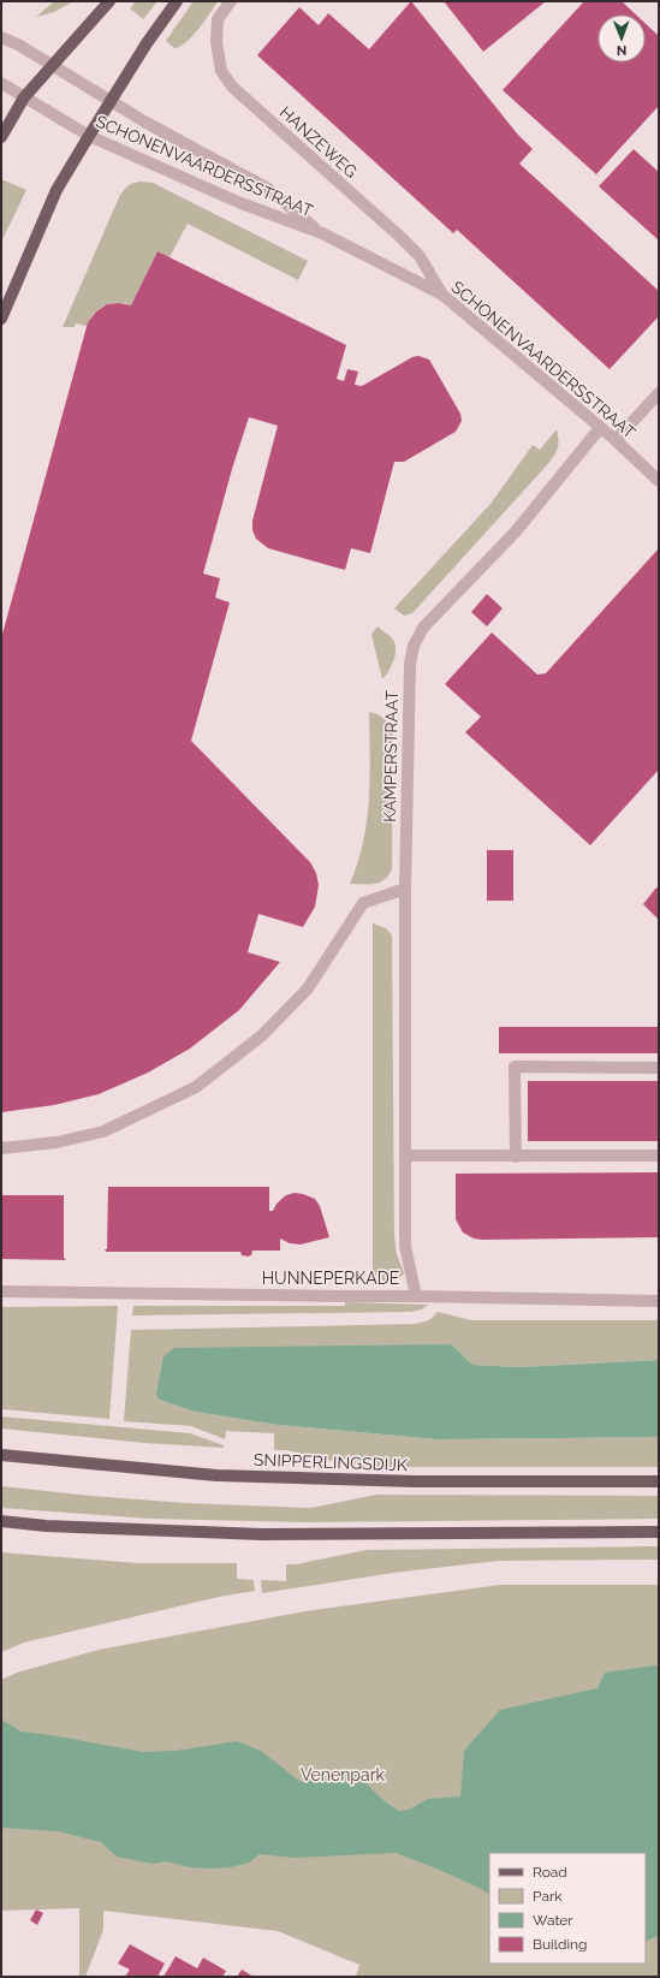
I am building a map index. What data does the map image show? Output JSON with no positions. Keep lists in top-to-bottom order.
{
  "streets": {
    "main road": ["SNIPPERLINGSDIJK"],
    "street": [
      "HANZEWEG",
      "SCHONENVAARDERSSTRAAT",
      "KAMPERSTRAAT",
      "HUNNEPERKADE"
    ]
  },
  "crossings": [
    ["HANZEWEG", "SCHONENVAARDERSSTRAAT"],
    ["SCHONENVAARDERSSTRAAT", "KAMPERSTRAAT"],
    ["KAMPERSTRAAT", "HUNNEPERKADE"]
  ],
  "parks": ["Venenpark"],
  "legend": [
    "Road",
    "Park",
    "Water",
    "Building"
  ],
  "north": "bottom"
}
